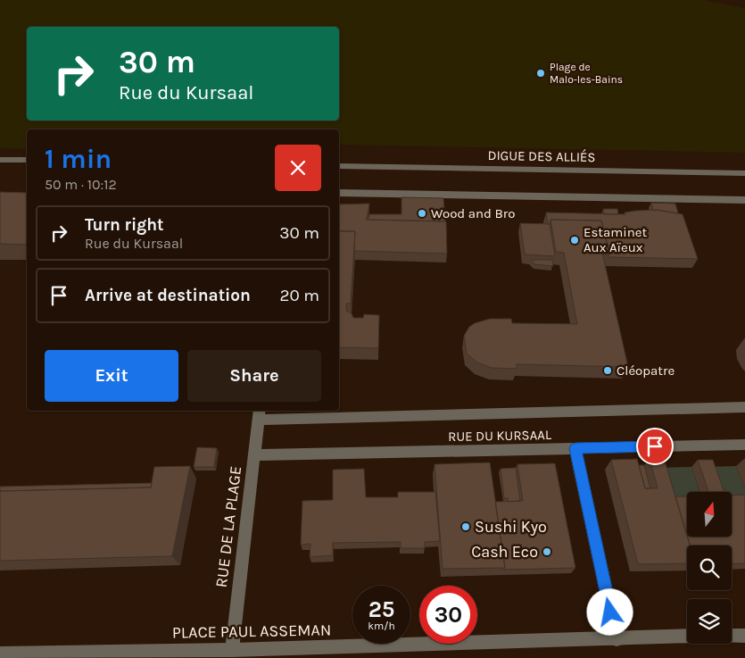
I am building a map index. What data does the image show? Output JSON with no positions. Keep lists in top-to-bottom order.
{
  "streets": {
    "street": [
      "DIGUE DES ALLIÉS",
      "RUE DU KURSAAL",
      "RUE DE LA PLAGE",
      "PLACE PAUL ASSEMAN"
    ]
  },
  "crossings": [
    ["RUE DU KURSAAL", "RUE DE LA PLAGE"],
    ["RUE DE LA PLAGE", "PLACE PAUL ASSEMAN"]
  ],
  "places": [
    "Plage de Malo-les-Bains",
    "Wood and Bro",
    "Estaminet Aux Aïeux",
    "Cléopatre",
    "Sushi Kyo",
    "Cash Eco"
  ],
  "north": "top",
  "page": {
    "turn": ["30 m", "Rue du Kursaal"],
    "heading": ["1 min", "50 m · 10:12"],
    "list": [
      {
        "name": "Turn right",
        "note": "Rue du Kursaal",
        "value": "30 m"
      },
      {
        "name": "Arrive at destination",
        "value": "20 m"
      }
    ],
    "buttons": ["Exit", "Share"],
    "speed": "25 km/h",
    "limit": "30"
  }
}
